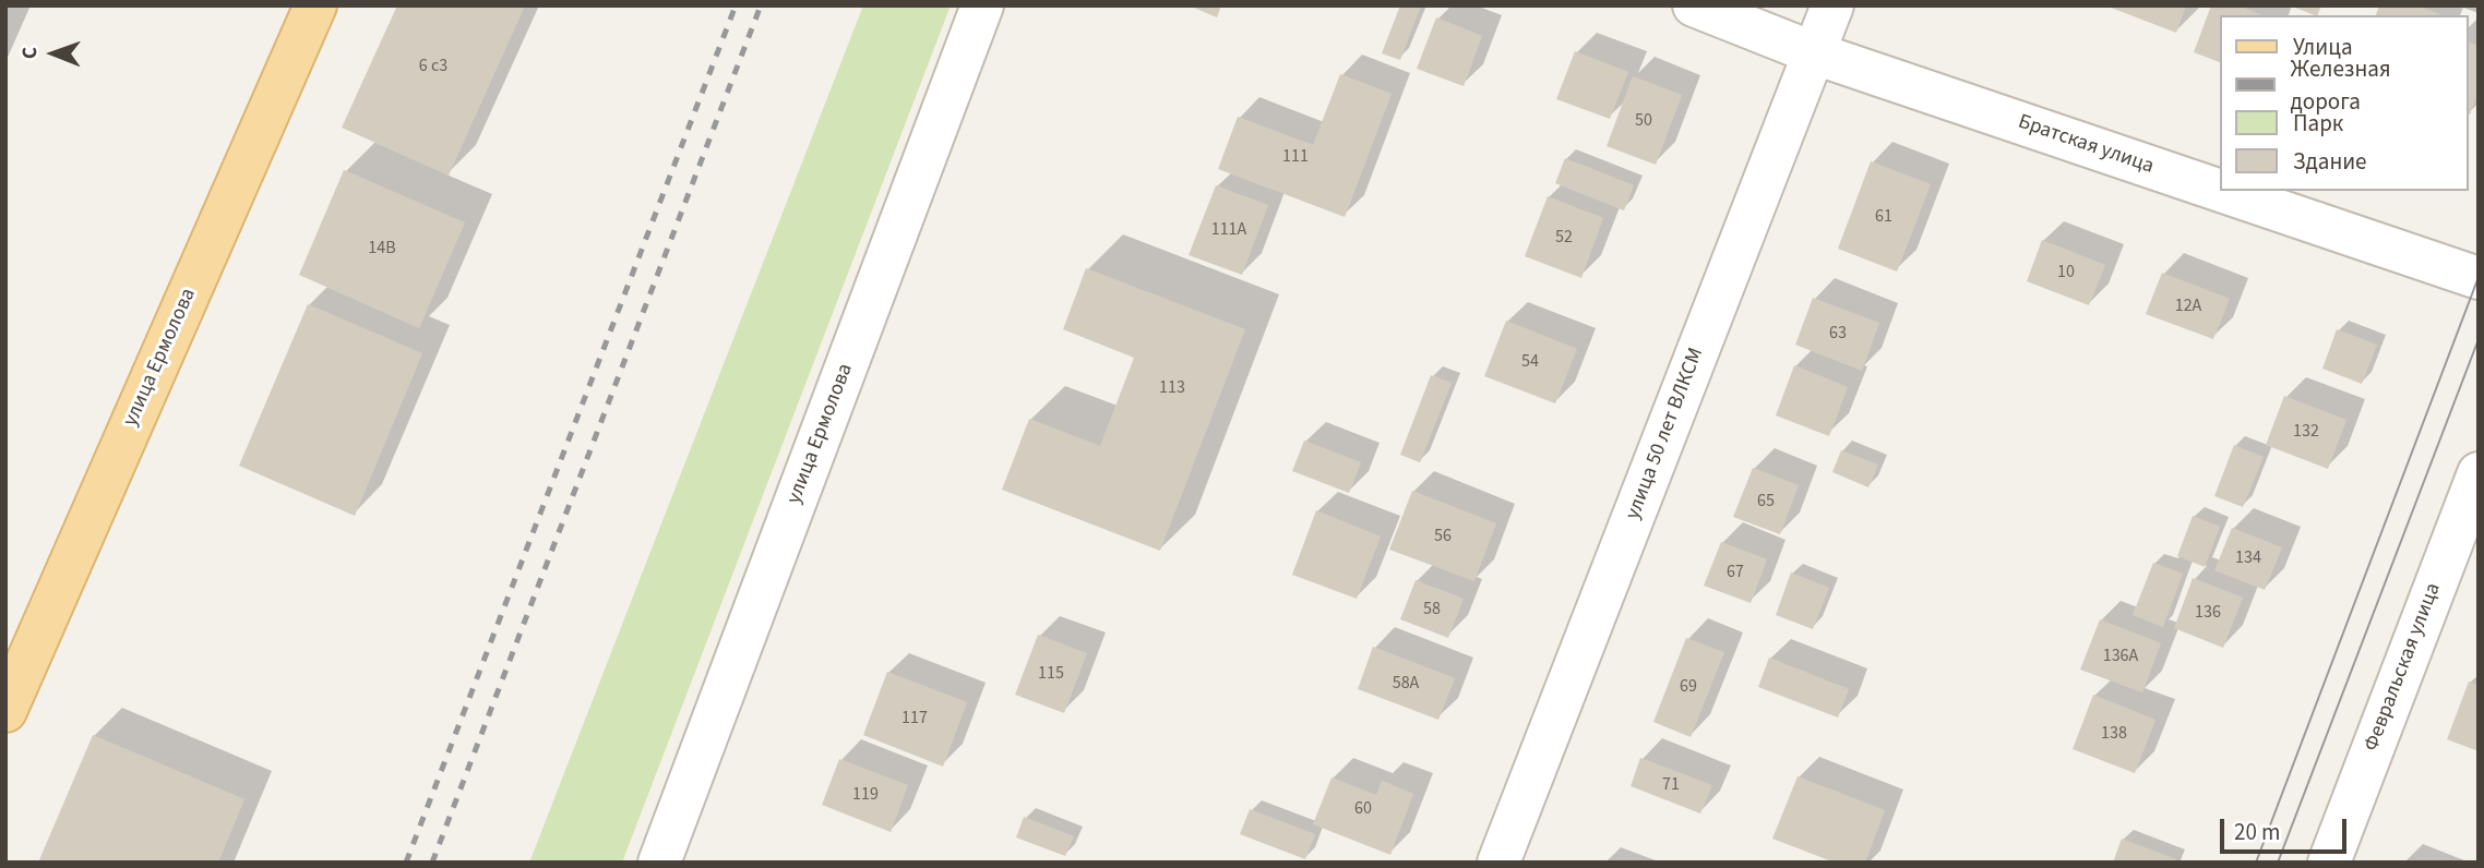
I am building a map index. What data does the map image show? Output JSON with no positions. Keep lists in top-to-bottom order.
{
  "streets": {
    "main road": ["улица Ермолова"],
    "street": ["Братская улица", "улица 50 лет ВЛКСМ", "Февральская улица"]
  },
  "crossings": [
    ["Братская улица", "улица 50 лет ВЛКСМ"]
  ],
  "house_numbers": [
    "6 с3",
    "50",
    "111",
    "61",
    "111А",
    "52",
    "14В",
    "10",
    "12А",
    "63",
    "54",
    "113",
    "132",
    "65",
    "56",
    "134",
    "67",
    "58",
    "136",
    "136А",
    "115",
    "58А",
    "69",
    "117",
    "138",
    "71",
    "119",
    "60"
  ],
  "legend": [
    "Улица",
    "Железная дорога",
    "Парк",
    "Здание"
  ],
  "scale_bar": "20 m",
  "north": "left"
}
